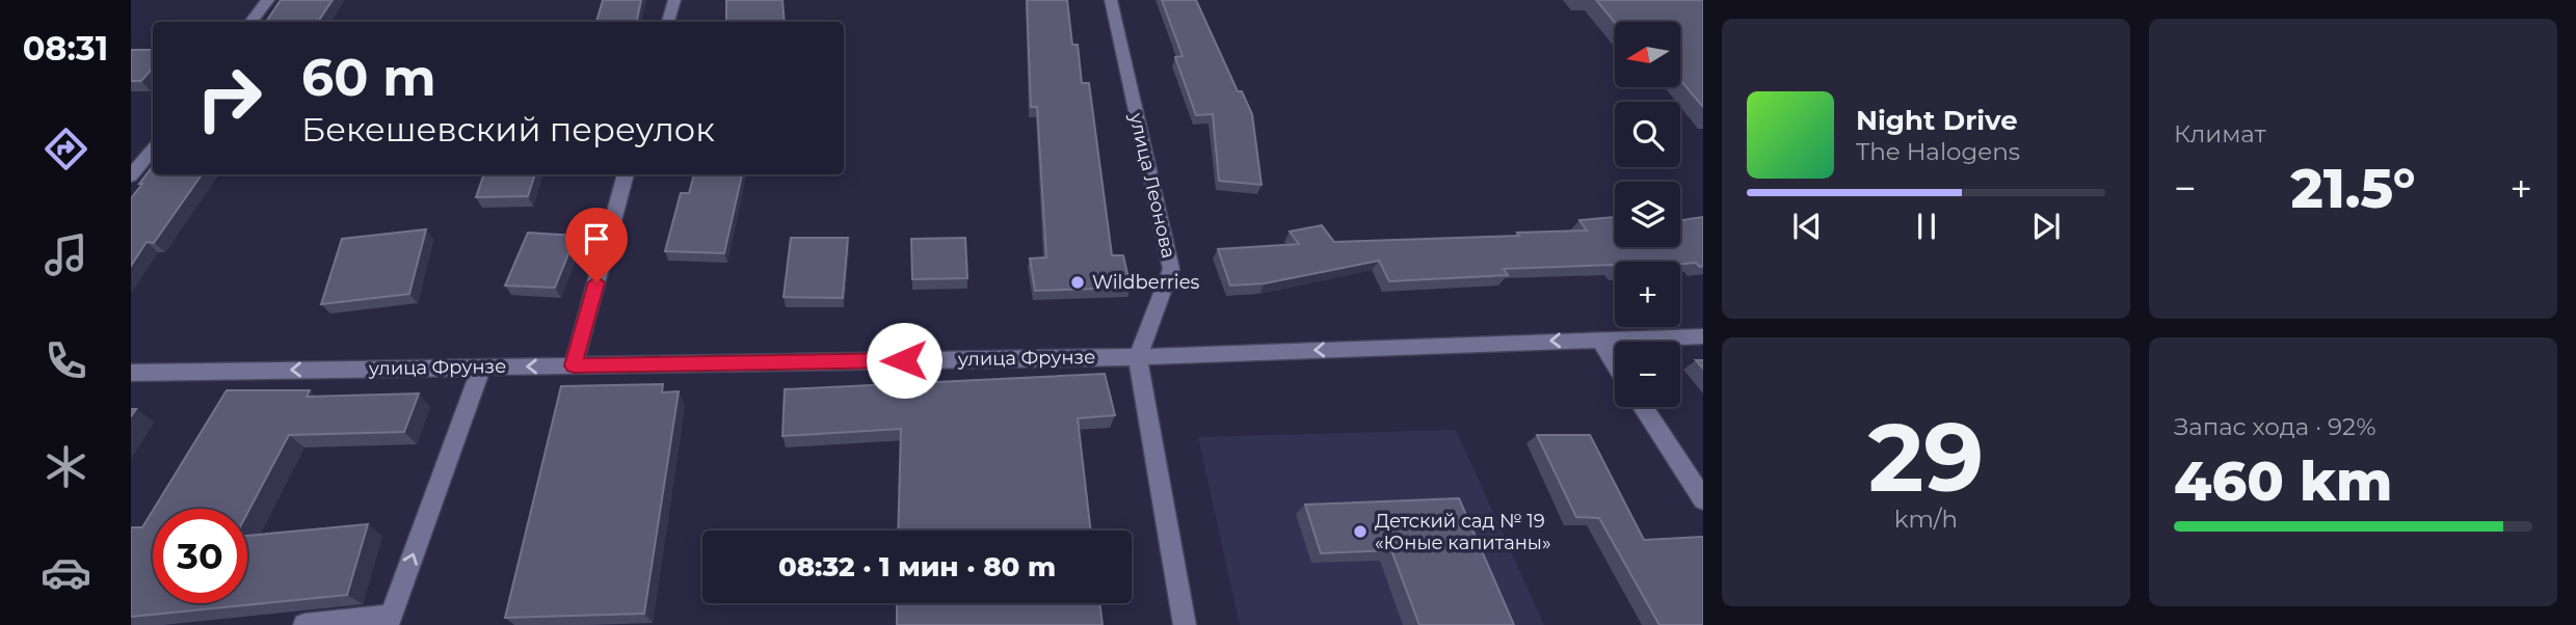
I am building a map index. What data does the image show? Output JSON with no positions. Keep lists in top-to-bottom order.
{
  "streets": {
    "street": ["улица Леонова", "улица Фрунзе"]
  },
  "crossings": [
    ["улица Леонова", "улица Фрунзе"]
  ],
  "one_way": ["улица Фрунзе"],
  "places": ["Wildberries", "Детский сад № 19 «Юные капитаны»"],
  "north": "left",
  "page": {
    "tabs": "08:31",
    "tile": [
      "Климат",
      ["29", "km/h"],
      ["Запас хода · 92%", "460 km"]
    ],
    "map_buttons": ["+", "−"],
    "turn": ["60 m", "Бекешевский переулок"],
    "song": ["Night Drive", "The Halogens"],
    "heat": ["−", "21.5°", "+"],
    "limit": "30",
    "trip": "08:32 · 1 мин · 80 m"
  }
}
